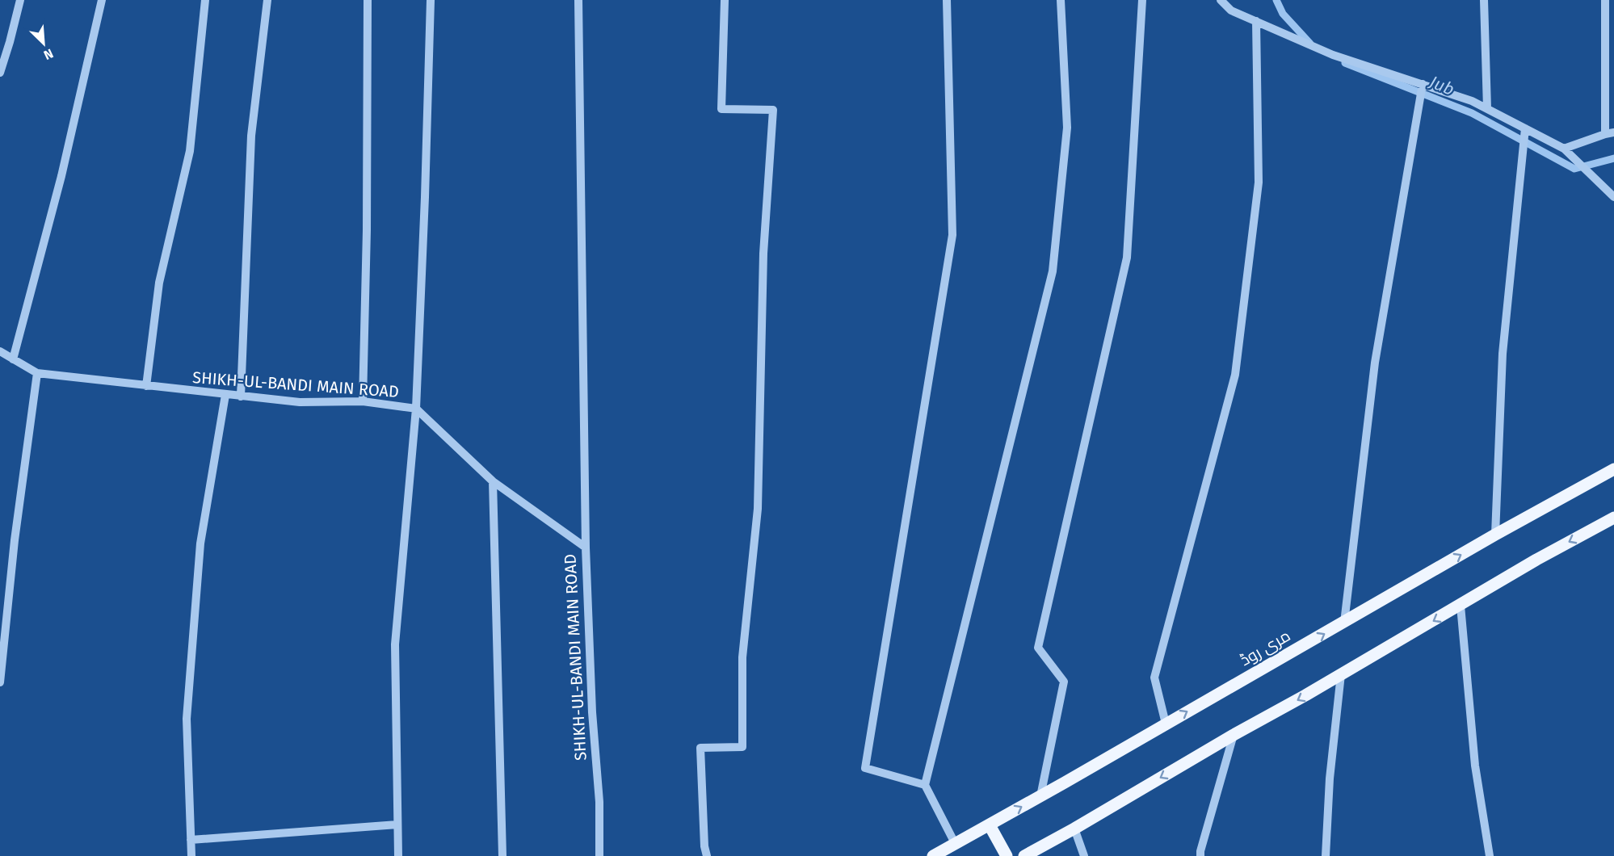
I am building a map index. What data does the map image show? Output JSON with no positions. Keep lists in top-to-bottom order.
{
  "streets": {
    "main road": ["مری روڈ"],
    "street": ["SHIKH-UL-BANDI MAIN ROAD"]
  },
  "water": ["Jub"],
  "north": "bottom right"
}
